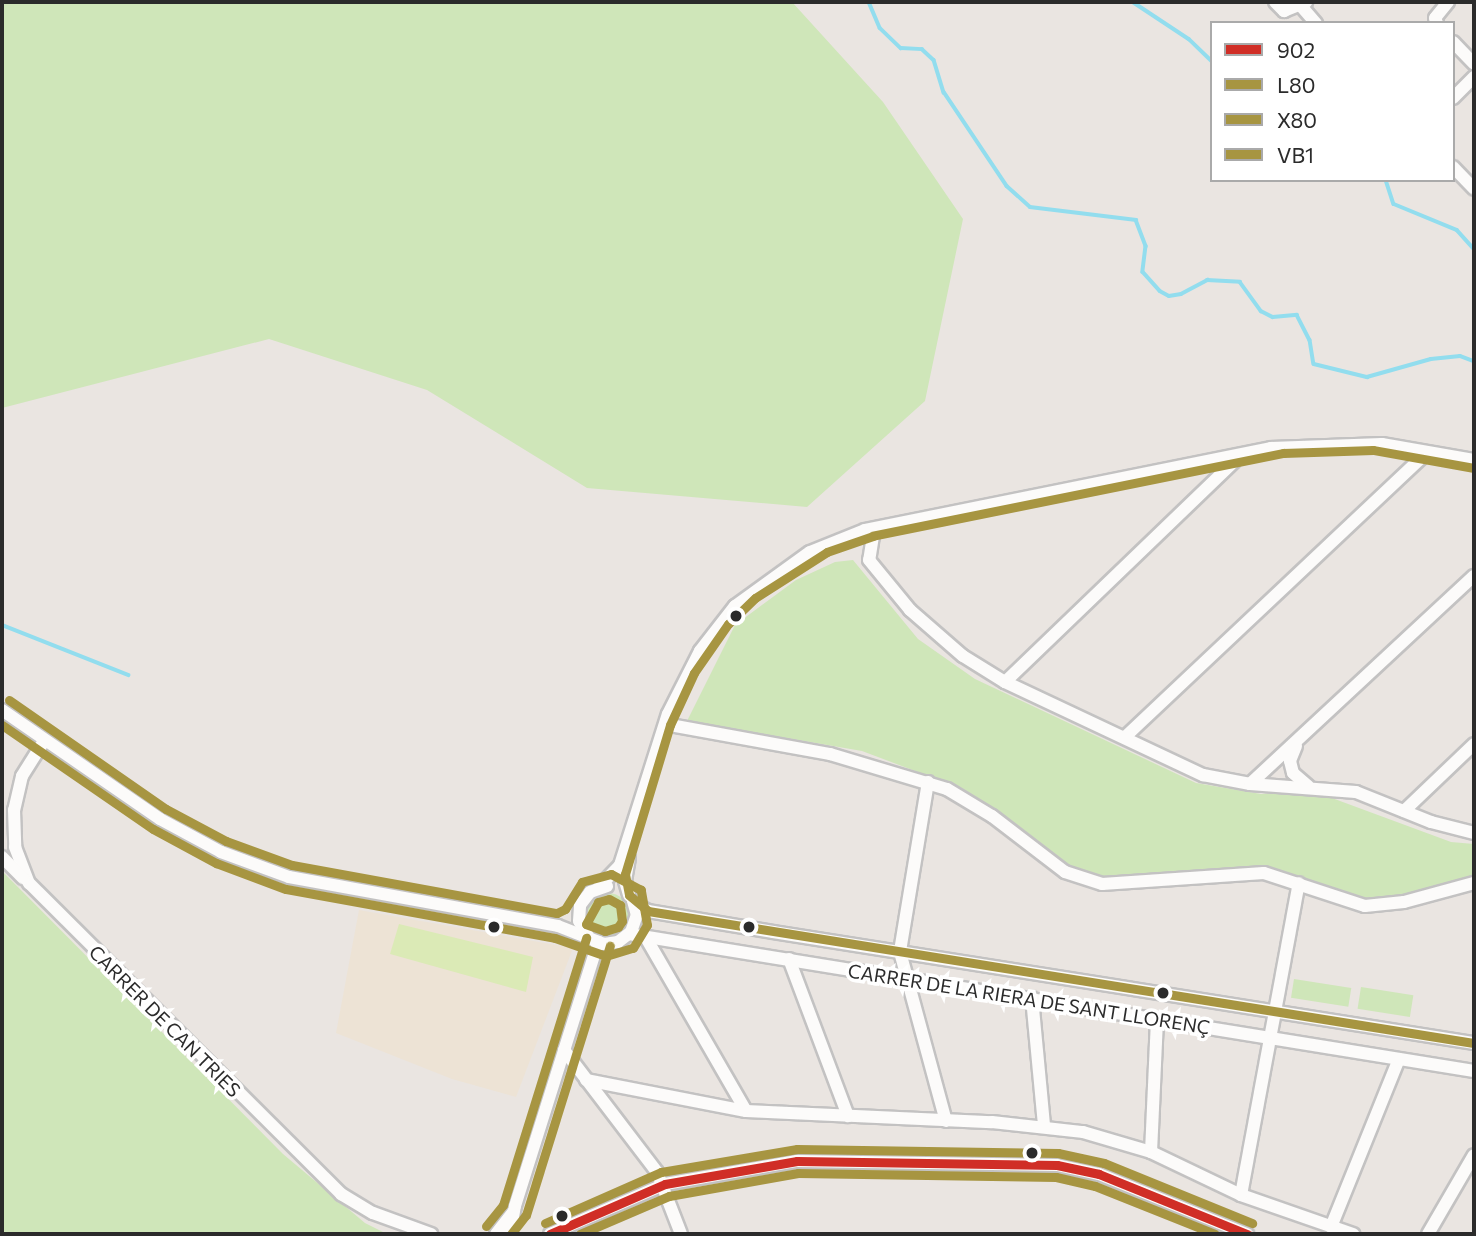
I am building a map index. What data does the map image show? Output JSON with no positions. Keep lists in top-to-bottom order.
{
  "streets": {
    "street": ["CARRER DE LA RIERA DE SANT LLORENÇ", "CARRER DE CAN TRIES"]
  },
  "lines": [
    "transit line VB1",
    "transit line L80",
    "transit line X80",
    "transit line 902"
  ],
  "legend": [
    "902",
    "L80",
    "X80",
    "VB1"
  ]
}
